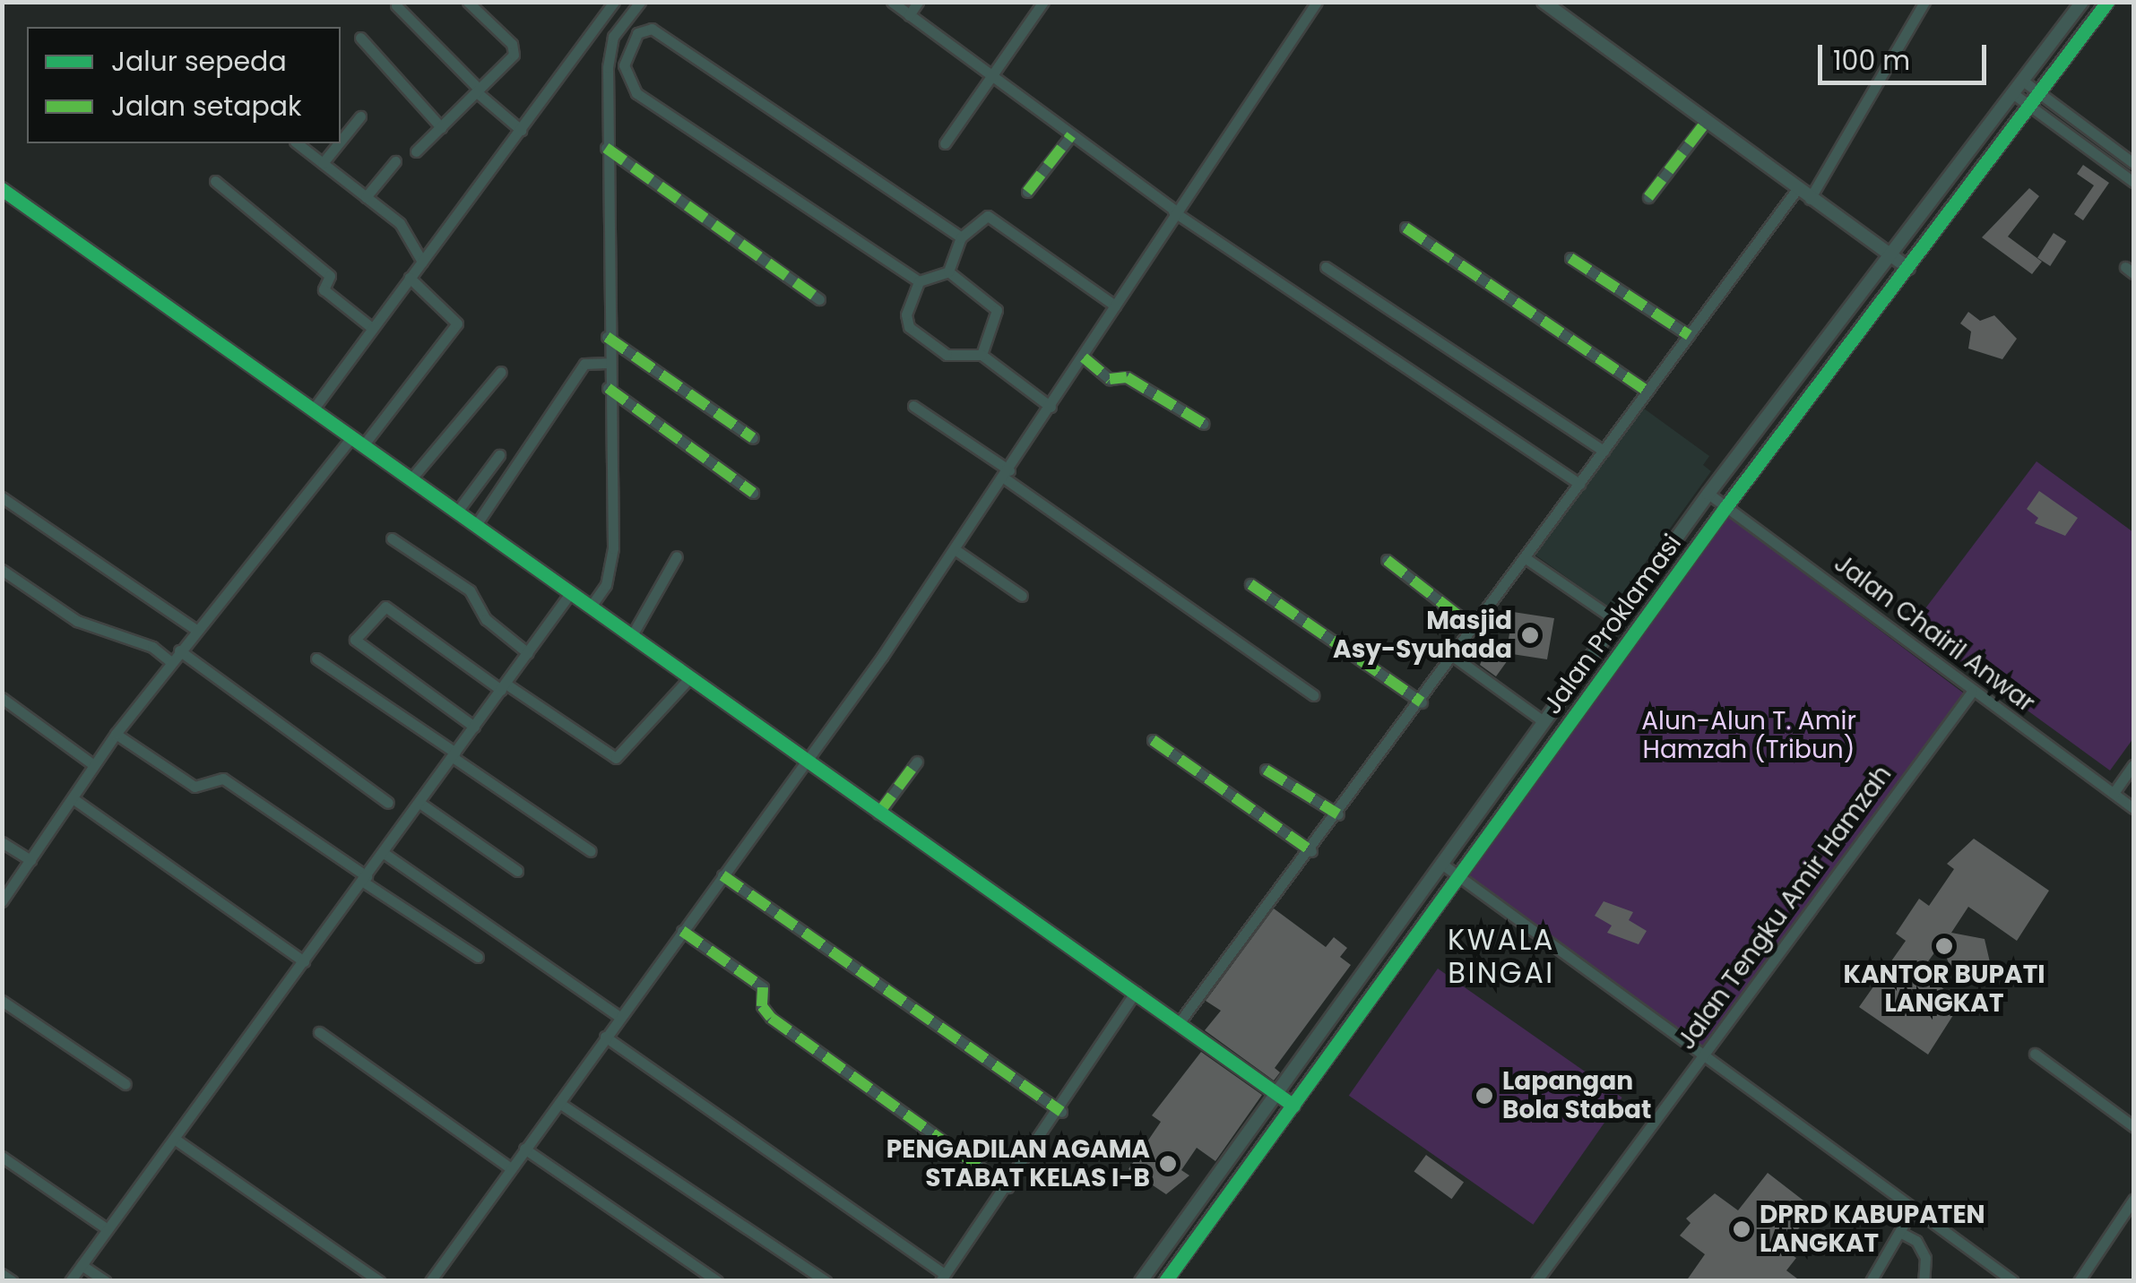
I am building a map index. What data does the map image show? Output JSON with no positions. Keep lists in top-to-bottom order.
{
  "streets": {
    "street": ["Jalan Proklamasi", "Jalan Chairil Anwar", "Jalan Tengku Amir Hamzah"]
  },
  "crossings": [
    ["Jalan Proklamasi", "Jalan Chairil Anwar"],
    ["Jalan Chairil Anwar", "Jalan Tengku Amir Hamzah"]
  ],
  "districts": ["KWALA BINGAI"],
  "parks": ["Alun-Alun T. Amir Hamzah (Tribun)"],
  "places": [
    "Masjid Asy-Syuhada",
    "KANTOR BUPATI LANGKAT",
    "Lapangan Bola Stabat",
    "PENGADILAN AGAMA STABAT KELAS I-B",
    "DPRD KABUPATEN LANGKAT"
  ],
  "legend": ["Jalur sepeda", "Jalan setapak"],
  "scale_bar": "100 m"
}
